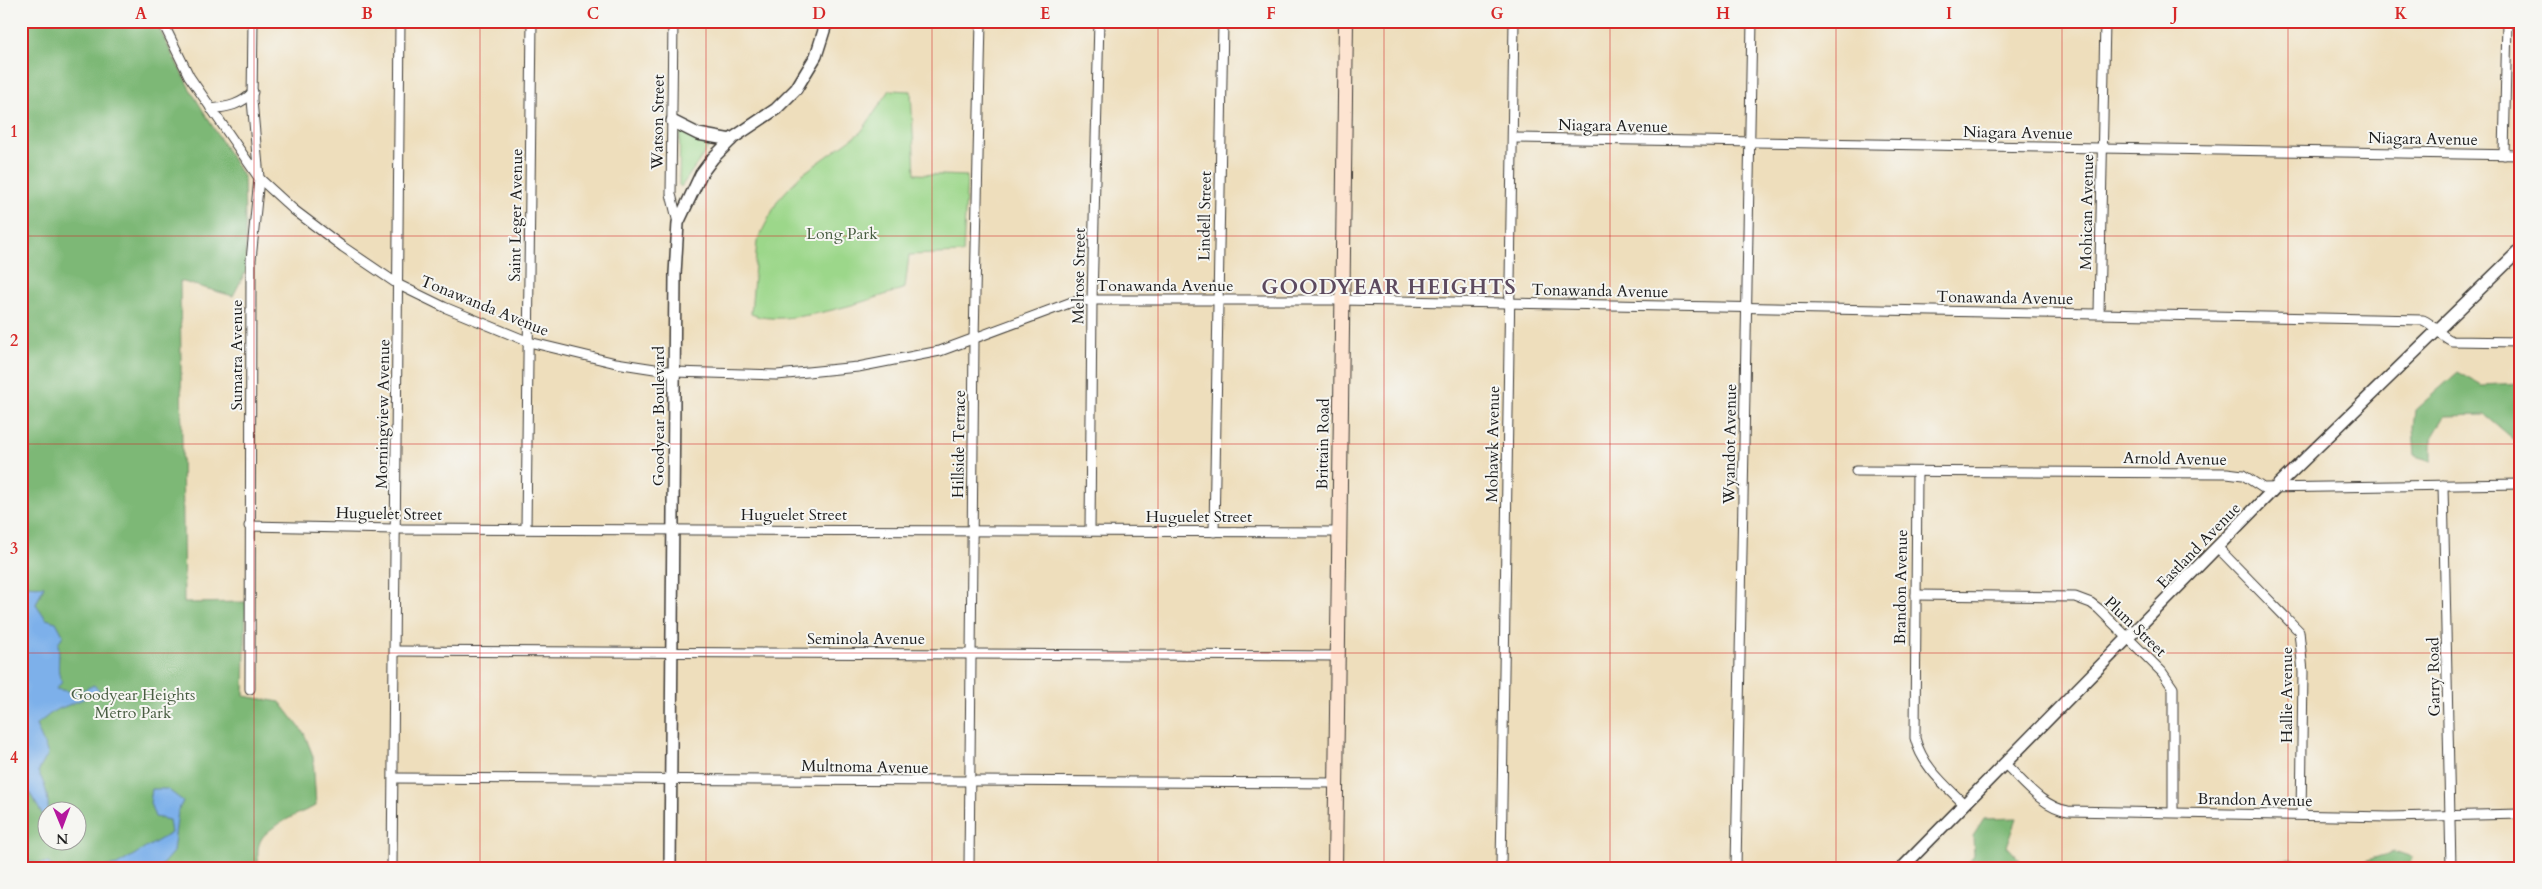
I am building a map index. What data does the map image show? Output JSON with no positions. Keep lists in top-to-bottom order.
{
  "streets": {
    "main road": ["Brittain Road"],
    "street": [
      "Watson Street",
      "Niagara Avenue",
      "Mohican Avenue",
      "Saint Leger Avenue",
      "Lindell Street",
      "Melrose Street",
      "Tonawanda Avenue",
      "Sumatra Avenue",
      "Morningview Avenue",
      "Goodyear Boulevard",
      "Hillside Terrace",
      "Mohawk Avenue",
      "Wyandot Avenue",
      "Arnold Avenue",
      "Huguelet Street",
      "Eastland Avenue",
      "Brandon Avenue",
      "Plum Street",
      "Seminola Avenue",
      "Garry Road",
      "Hallie Avenue",
      "Multnoma Avenue"
    ]
  },
  "crossings": [
    ["Watson Street", "Goodyear Boulevard"],
    ["Niagara Avenue", "Mohican Avenue"],
    ["Niagara Avenue", "Mohawk Avenue"],
    ["Niagara Avenue", "Wyandot Avenue"],
    ["Mohican Avenue", "Tonawanda Avenue"],
    ["Saint Leger Avenue", "Tonawanda Avenue"],
    ["Saint Leger Avenue", "Huguelet Street"],
    ["Lindell Street", "Tonawanda Avenue"],
    ["Lindell Street", "Huguelet Street"],
    ["Melrose Street", "Tonawanda Avenue"],
    ["Melrose Street", "Huguelet Street"],
    ["Tonawanda Avenue", "Sumatra Avenue"],
    ["Tonawanda Avenue", "Morningview Avenue"],
    ["Tonawanda Avenue", "Goodyear Boulevard"],
    ["Tonawanda Avenue", "Hillside Terrace"],
    ["Tonawanda Avenue", "Brittain Road"],
    ["Tonawanda Avenue", "Mohawk Avenue"],
    ["Tonawanda Avenue", "Wyandot Avenue"],
    ["Tonawanda Avenue", "Eastland Avenue"],
    ["Sumatra Avenue", "Huguelet Street"],
    ["Morningview Avenue", "Huguelet Street"],
    ["Morningview Avenue", "Seminola Avenue"],
    ["Morningview Avenue", "Multnoma Avenue"],
    ["Goodyear Boulevard", "Huguelet Street"],
    ["Goodyear Boulevard", "Seminola Avenue"],
    ["Goodyear Boulevard", "Multnoma Avenue"],
    ["Hillside Terrace", "Huguelet Street"],
    ["Hillside Terrace", "Seminola Avenue"],
    ["Hillside Terrace", "Multnoma Avenue"],
    ["Brittain Road", "Huguelet Street"],
    ["Brittain Road", "Seminola Avenue"],
    ["Brittain Road", "Multnoma Avenue"],
    ["Arnold Avenue", "Eastland Avenue"],
    ["Arnold Avenue", "Brandon Avenue"],
    ["Arnold Avenue", "Garry Road"],
    ["Eastland Avenue", "Brandon Avenue"],
    ["Eastland Avenue", "Plum Street"],
    ["Eastland Avenue", "Hallie Avenue"],
    ["Brandon Avenue", "Plum Street"],
    ["Brandon Avenue", "Garry Road"],
    ["Brandon Avenue", "Hallie Avenue"]
  ],
  "districts": ["GOODYEAR HEIGHTS"],
  "parks": ["Long Park", "Goodyear Heights Metro Park"],
  "north": "bottom",
  "grid": {
    "columns": [
      "A",
      "B",
      "C",
      "D",
      "E",
      "F",
      "G",
      "H",
      "I",
      "J",
      "K"
    ],
    "rows": [
      "1",
      "2",
      "3",
      "4"
    ]
  }
}
